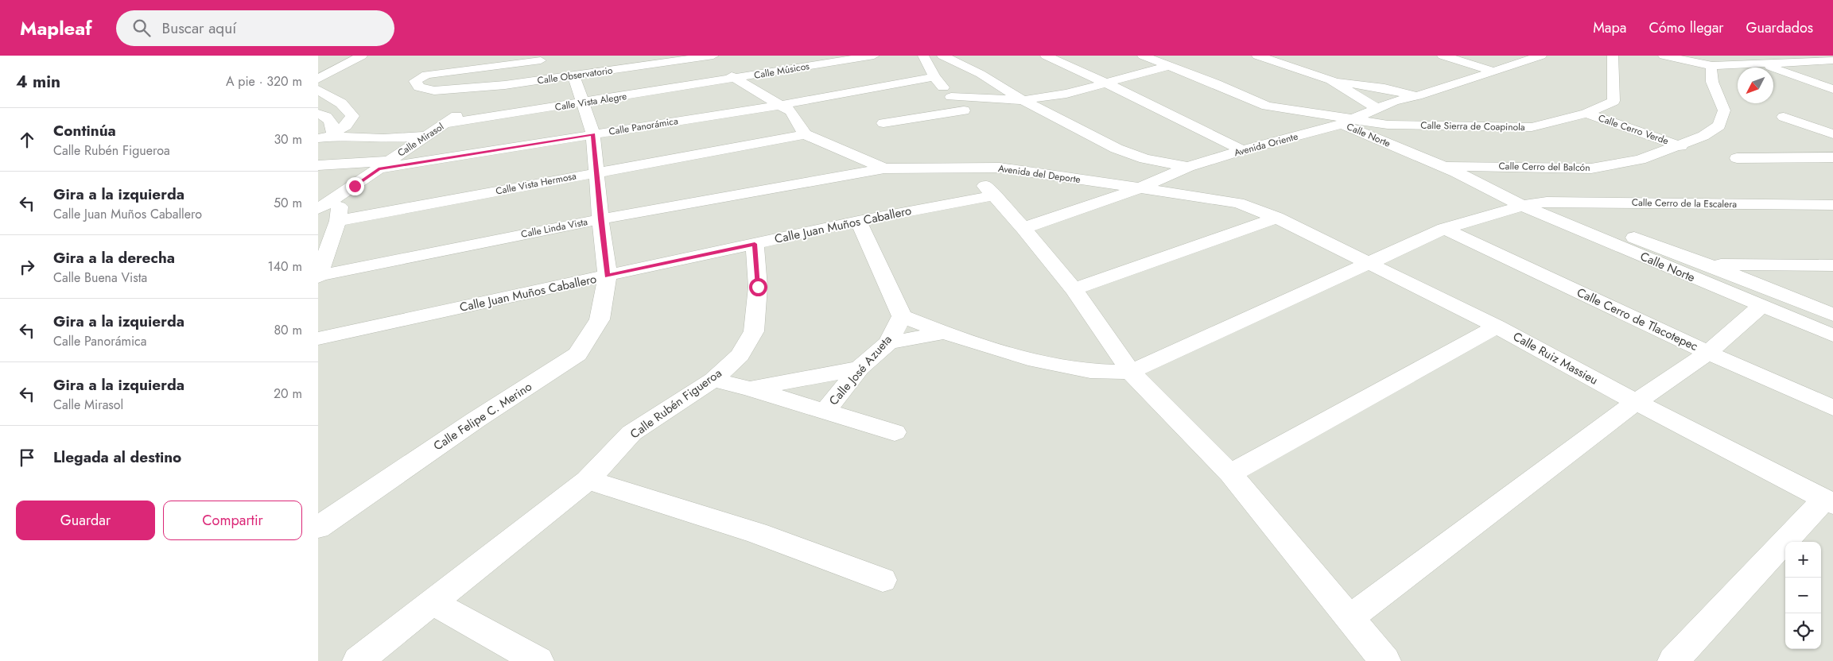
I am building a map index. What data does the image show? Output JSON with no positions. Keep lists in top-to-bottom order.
{
  "streets": {
    "street": [
      "Calle Músicos",
      "Calle Observatorio",
      "Calle Vista Alegre",
      "Calle Panorámica",
      "Calle Sierra de Coapinola",
      "Calle Cerro Verde",
      "Calle Norte",
      "Calle Mirasol",
      "Avenida Oriente",
      "Calle Cerro del Balcón",
      "Avenida del Deporte",
      "Calle Vista Hermosa",
      "Calle Cerro de la Escalera",
      "Calle Juan Muños Caballero",
      "Calle Linda Vista",
      "Calle Cerro de Tlacotepec",
      "Calle Ruiz Massieu",
      "Calle José Azueta",
      "Calle Rubén Figueroa",
      "Calle Felipe C. Merino"
    ]
  },
  "crossings": [
    ["Calle Músicos", "Calle Vista Alegre"],
    ["Calle Observatorio", "Calle Mirasol"],
    ["Calle Observatorio", "Calle Felipe C. Merino"],
    ["Calle Vista Alegre", "Calle Mirasol"],
    ["Calle Vista Alegre", "Calle Felipe C. Merino"],
    ["Calle Panorámica", "Calle Mirasol"],
    ["Calle Panorámica", "Calle Felipe C. Merino"],
    ["Calle Sierra de Coapinola", "Calle Cerro Verde"],
    ["Calle Sierra de Coapinola", "Calle Norte"],
    ["Calle Sierra de Coapinola", "Avenida Oriente"],
    ["Calle Cerro Verde", "Calle Cerro del Balcón"],
    ["Calle Norte", "Avenida Oriente"],
    ["Calle Norte", "Calle Cerro del Balcón"],
    ["Calle Norte", "Calle Cerro de la Escalera"],
    ["Avenida Oriente", "Avenida del Deporte"],
    ["Avenida del Deporte", "Calle Vista Hermosa"],
    ["Avenida del Deporte", "Calle Linda Vista"],
    ["Avenida del Deporte", "Calle Ruiz Massieu"],
    ["Calle Vista Hermosa", "Calle Felipe C. Merino"],
    ["Calle Juan Muños Caballero", "Calle Rubén Figueroa"],
    ["Calle Juan Muños Caballero", "Calle Felipe C. Merino"],
    ["Calle Linda Vista", "Calle Felipe C. Merino"]
  ],
  "north": "bottom left",
  "page": {
    "header": "Mapleaf",
    "search": "Buscar aquí",
    "nav": ["Mapa", "Cómo llegar", "Guardados"],
    "heading": ["4 min", "A pie · 320 m"],
    "list": [
      ["Continúa", "Calle Rubén Figueroa", "30 m"],
      ["Gira a la izquierda", "Calle Juan Muños Caballero", "50 m"],
      ["Gira a la derecha", "Calle Buena Vista", "140 m"],
      ["Gira a la izquierda", "Calle Panorámica", "80 m"],
      ["Gira a la izquierda", "Calle Mirasol", "20 m"],
      "Llegada al destino"
    ],
    "buttons": ["Guardar", "Compartir"],
    "map_buttons": ["+", "−"]
  }
}
